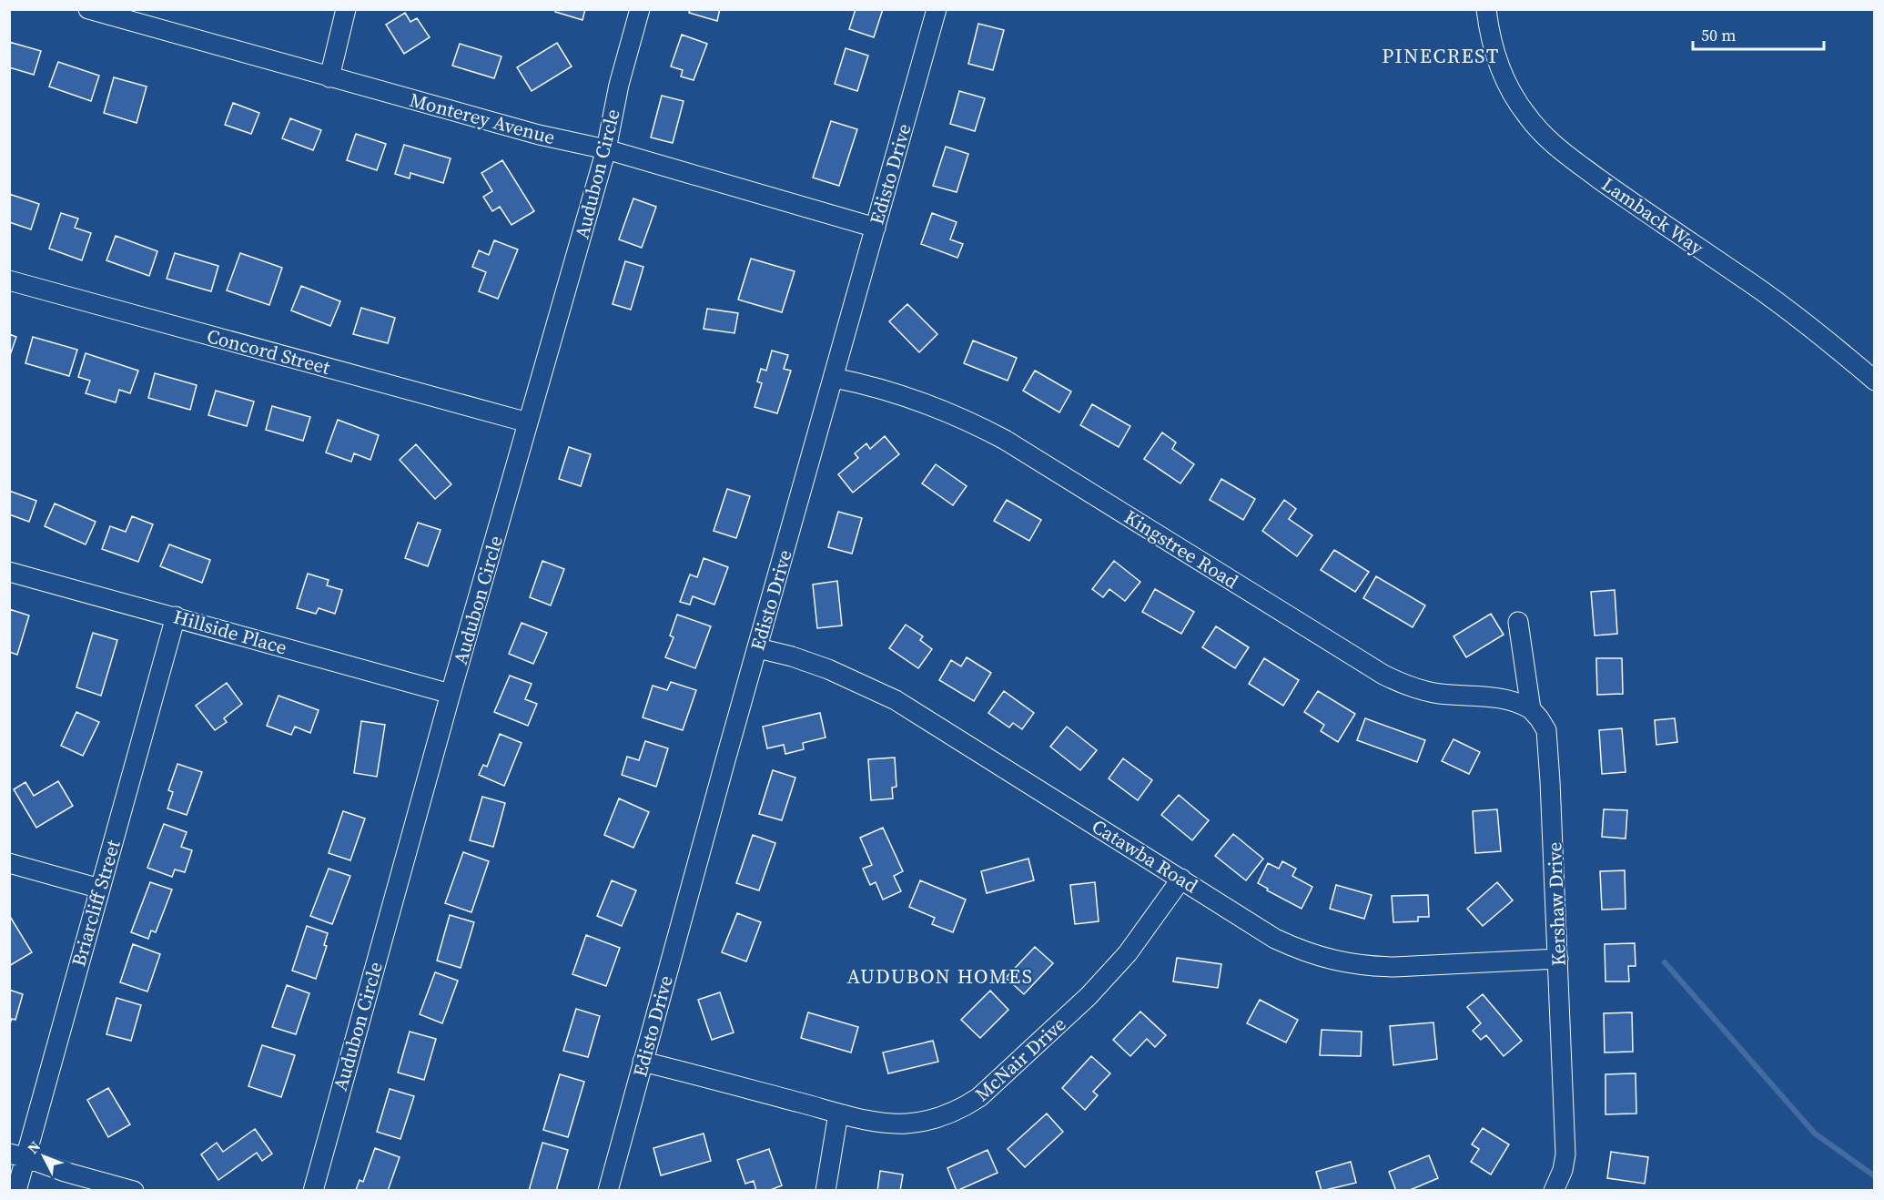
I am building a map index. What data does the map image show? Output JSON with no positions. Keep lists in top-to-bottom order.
{
  "streets": {
    "street": [
      "Monterey Avenue",
      "Audubon Circle",
      "Edisto Drive",
      "Lamback Way",
      "Concord Street",
      "Kingstree Road",
      "Hillside Place",
      "Catawba Road",
      "Briarcliff Street",
      "Kershaw Drive",
      "McNair Drive"
    ]
  },
  "crossings": [
    ["Monterey Avenue", "Audubon Circle"],
    ["Monterey Avenue", "Edisto Drive"],
    ["Audubon Circle", "Concord Street"],
    ["Audubon Circle", "Hillside Place"],
    ["Edisto Drive", "Kingstree Road"],
    ["Edisto Drive", "Catawba Road"],
    ["Edisto Drive", "McNair Drive"],
    ["Kingstree Road", "Kershaw Drive"],
    ["Hillside Place", "Briarcliff Street"],
    ["Catawba Road", "Kershaw Drive"],
    ["Catawba Road", "McNair Drive"]
  ],
  "districts": ["PINECREST", "AUDUBON HOMES"],
  "scale_bar": "50 m",
  "north": "top left"
}
